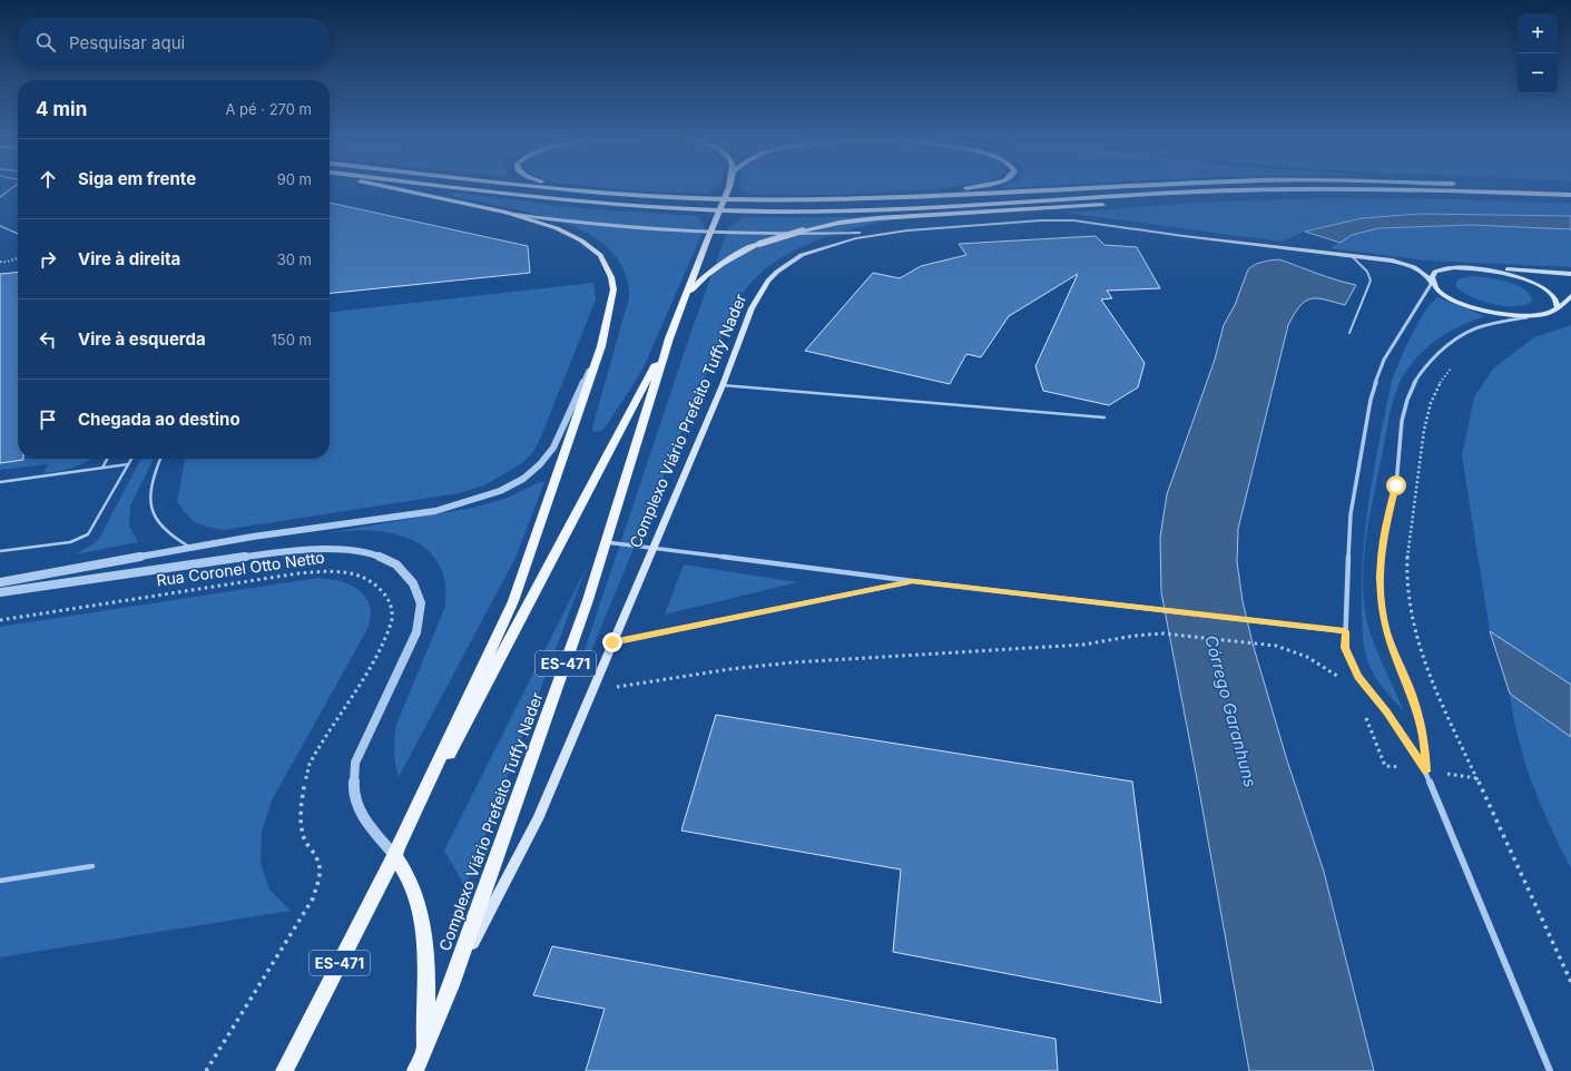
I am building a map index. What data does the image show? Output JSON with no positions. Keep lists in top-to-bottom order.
{
  "streets": {
    "main road": ["Complexo Viário Prefeito Tuffy Nader", "ES-471"],
    "street": ["Rua Coronel Otto Netto"]
  },
  "crossings": [
    ["Complexo Viário Prefeito Tuffy Nader", "Rua Coronel Otto Netto"],
    ["Complexo Viário Prefeito Tuffy Nader", "ES-471"],
    ["Rua Coronel Otto Netto", "ES-471"]
  ],
  "water": ["Córrego Garanhuns"],
  "page": {
    "map_buttons": ["+", "−"],
    "search": "Pesquisar aqui",
    "heading": ["4 min", "A pé · 270 m"],
    "list": [
      ["Siga em frente", "90 m"],
      ["Vire à direita", "30 m"],
      ["Vire à esquerda", "150 m"],
      "Chegada ao destino"
    ]
  }
}
